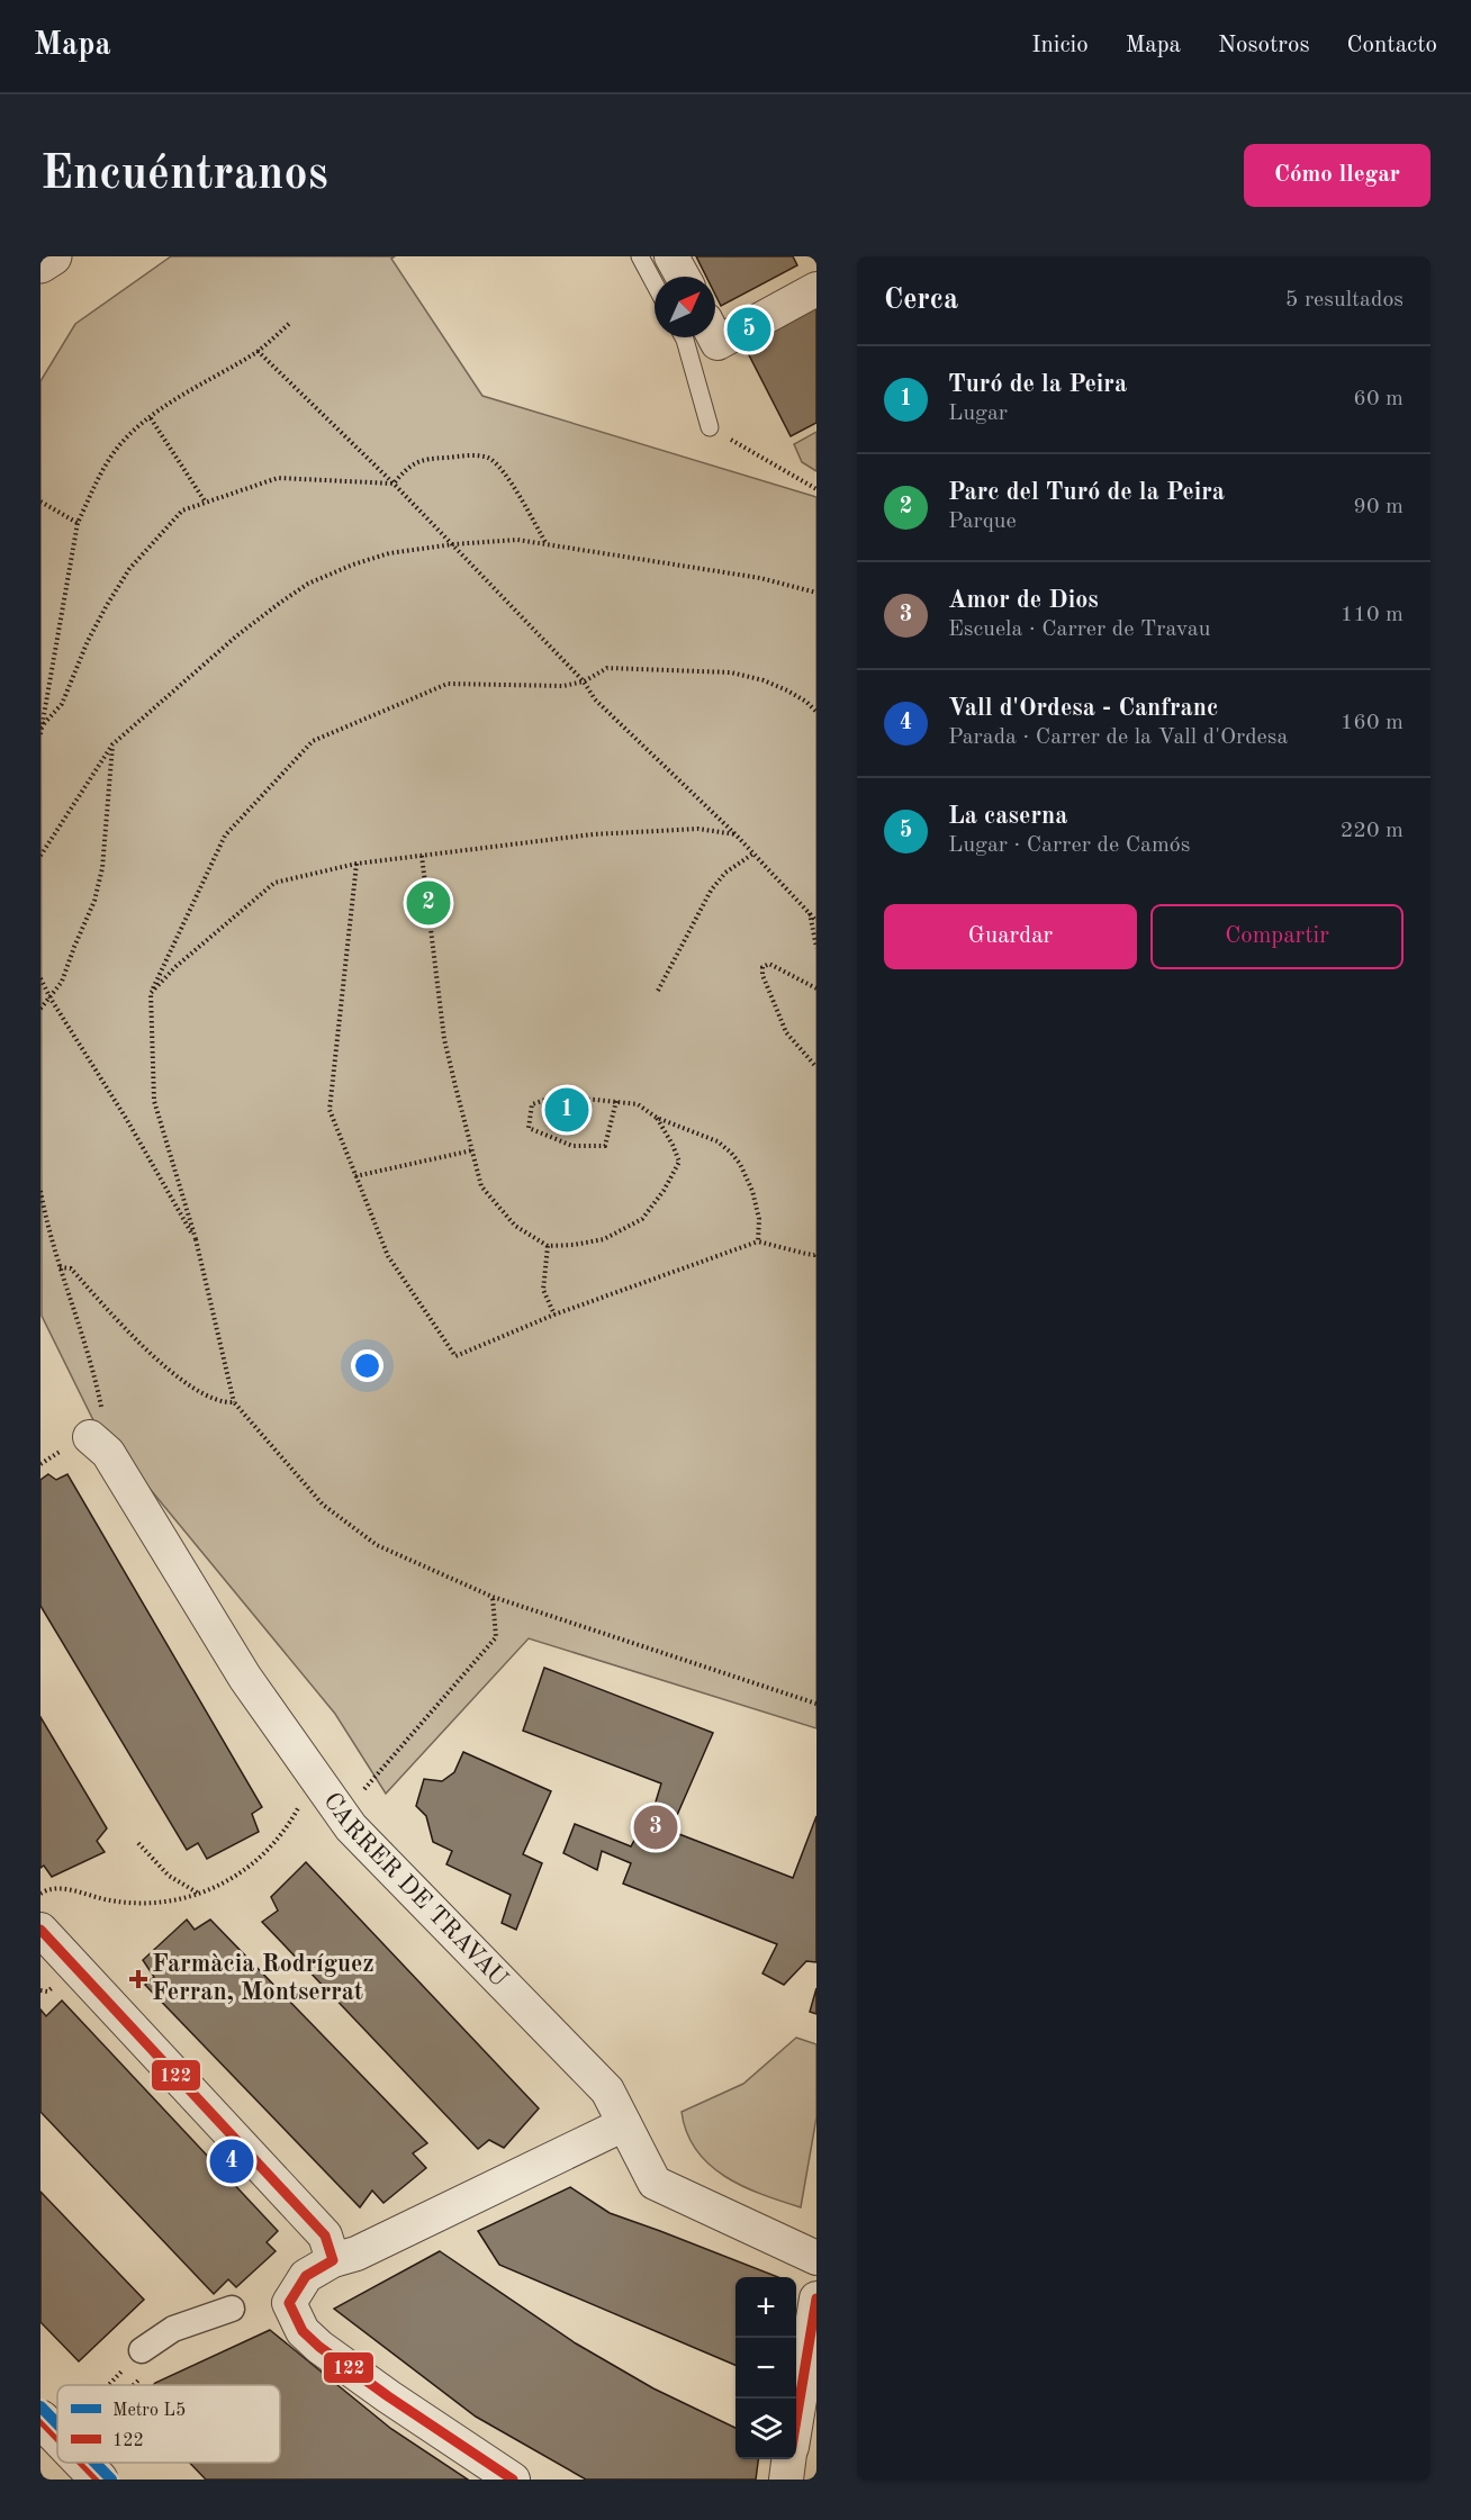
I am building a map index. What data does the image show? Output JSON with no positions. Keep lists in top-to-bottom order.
{
  "streets": {
    "street": ["CARRER DE TRAVAU"]
  },
  "places": {
    "health": ["Farmàcia Rodríguez Ferran, Montserrat"]
  },
  "lines": ["transit line 122", "metro line L5"],
  "legend": ["Metro L5", "122"],
  "north": "top right",
  "page": {
    "header": "Mapa",
    "nav": [
      "Inicio",
      "Mapa",
      "Nosotros",
      "Contacto"
    ],
    "buttons": [
      "Cómo llegar",
      ["Guardar", "Compartir"]
    ],
    "title": "Encuéntranos",
    "heading": ["Cerca", "5 resultados"],
    "pins": [
      "5",
      "2",
      "1",
      "3",
      "4"
    ],
    "list": [
      {
        "mark": "1",
        "name": "Turó de la Peira",
        "note": "Lugar",
        "value": "60 m"
      },
      {
        "mark": "2",
        "name": "Parc del Turó de la Peira",
        "note": "Parque",
        "value": "90 m"
      },
      {
        "mark": "3",
        "name": "Amor de Dios",
        "note": "Escuela · Carrer de Travau",
        "value": "110 m"
      },
      {
        "mark": "4",
        "name": "Vall d'Ordesa - Canfranc",
        "note": "Parada · Carrer de la Vall d'Ordesa",
        "value": "160 m"
      },
      {
        "mark": "5",
        "name": "La caserna",
        "note": "Lugar · Carrer de Camós",
        "value": "220 m"
      }
    ],
    "map_buttons": ["+", "−"]
  }
}
